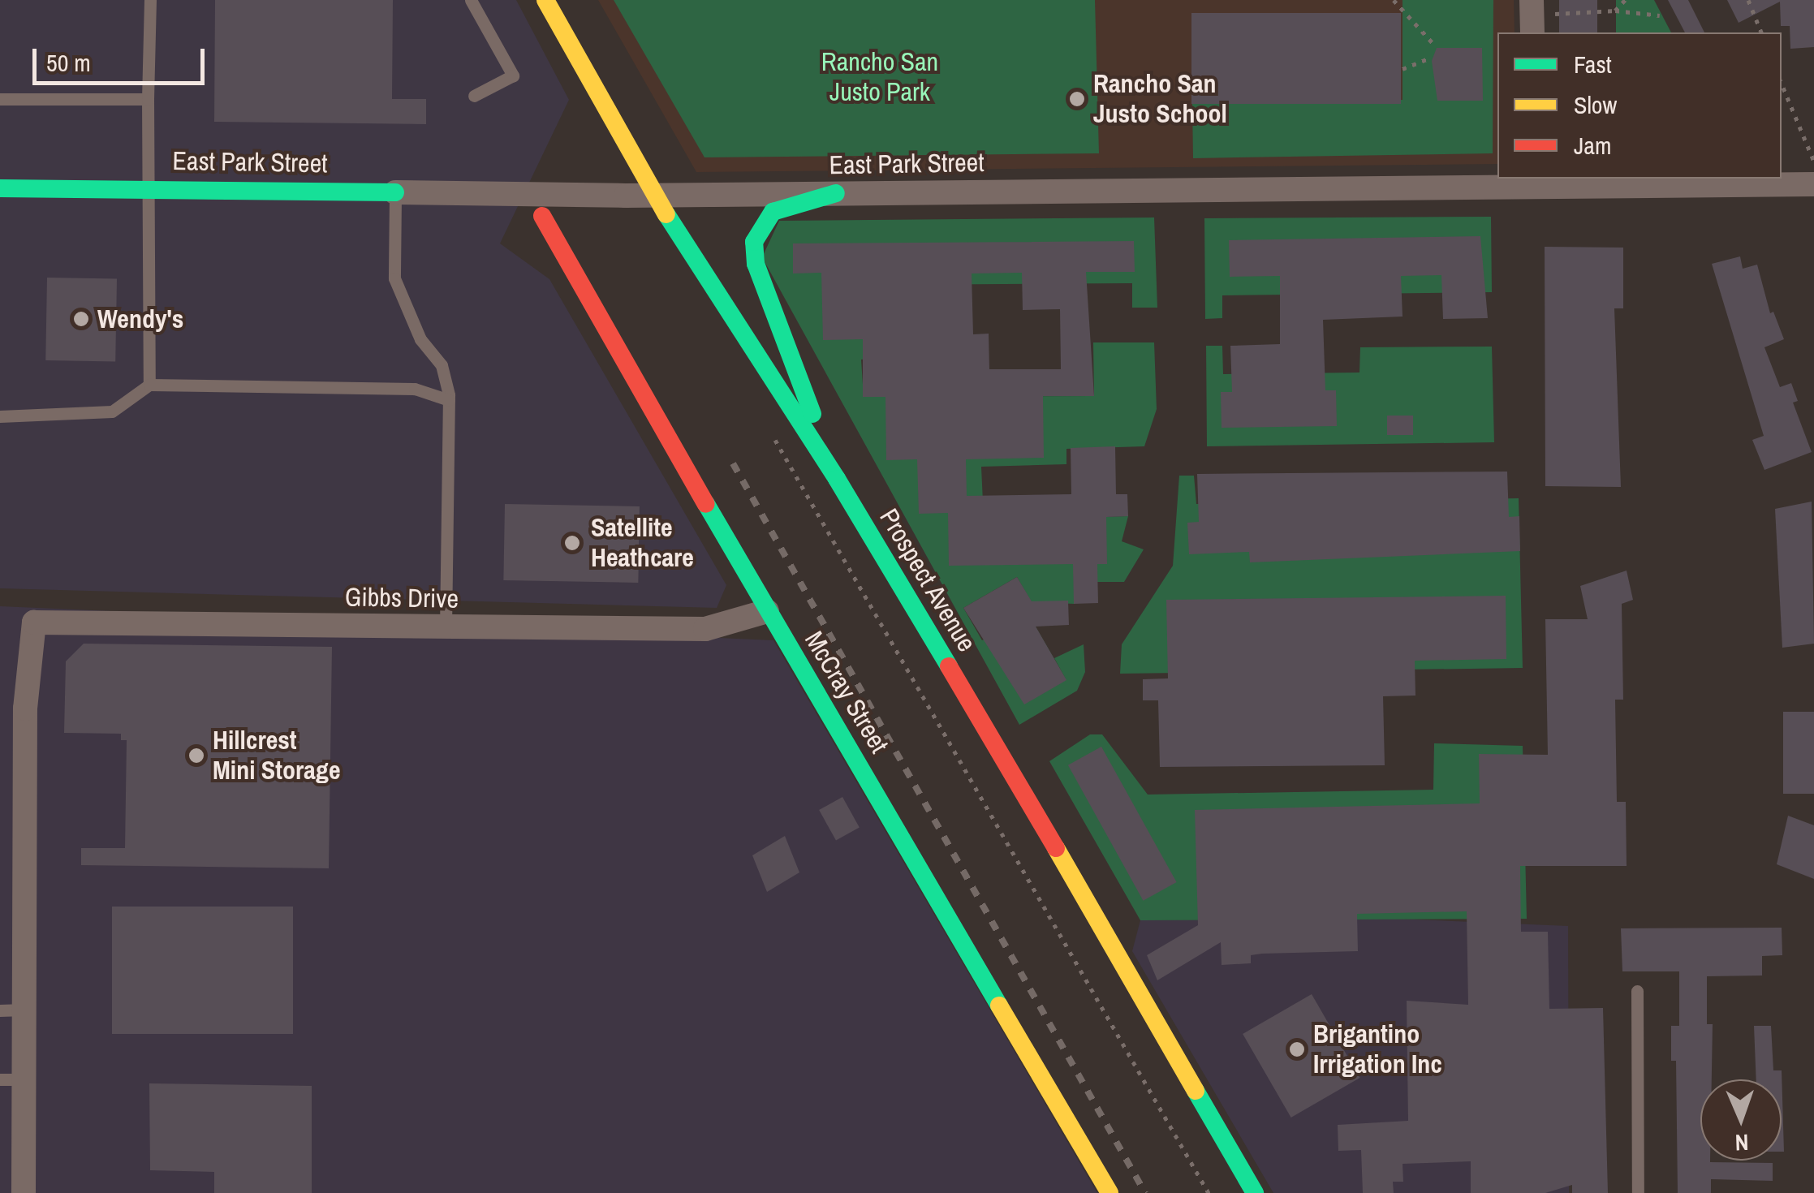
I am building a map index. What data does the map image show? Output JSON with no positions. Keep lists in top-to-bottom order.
{
  "streets": {
    "street": [
      "East Park Street",
      "Prospect Avenue",
      "Gibbs Drive",
      "McCray Street"
    ]
  },
  "crossings": [
    ["East Park Street", "Prospect Avenue"],
    ["Gibbs Drive", "McCray Street"]
  ],
  "parks": ["Rancho San Justo Park"],
  "places": [
    "Rancho San Justo School",
    "Wendy's",
    "Satellite Heathcare",
    "Hillcrest Mini Storage",
    "Brigantino Irrigation Inc"
  ],
  "legend": ["Fast", "Slow", "Jam"],
  "scale_bar": "50 m",
  "north": "bottom"
}
